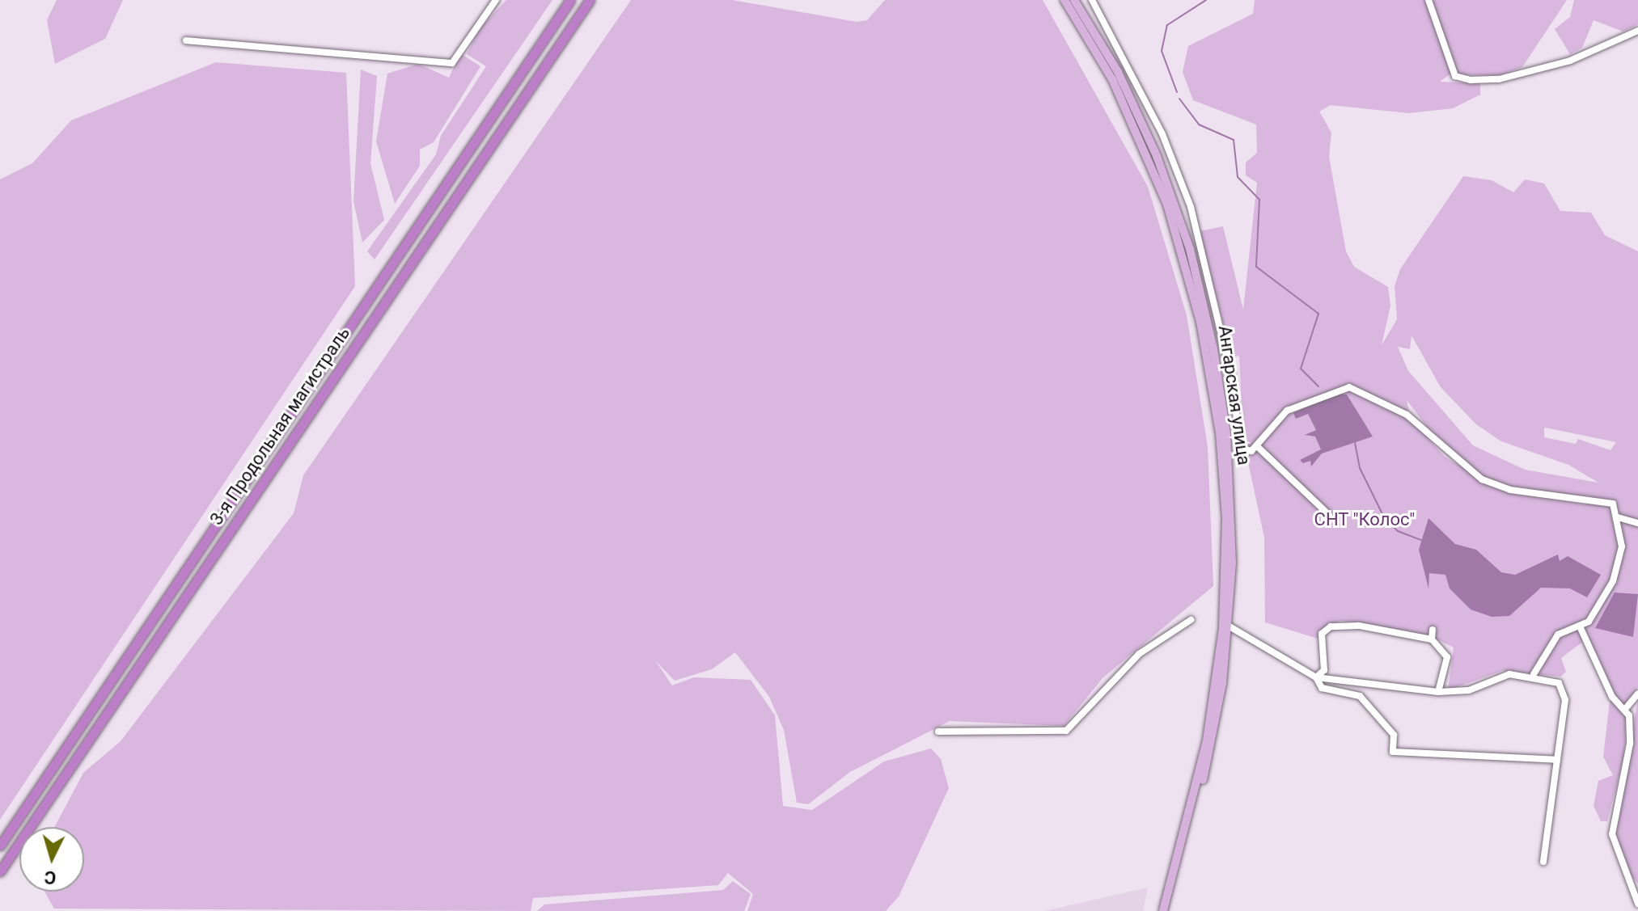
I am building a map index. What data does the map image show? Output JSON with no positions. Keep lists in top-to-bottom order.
{
  "streets": {
    "highway": ["3-я Продольная магистраль"],
    "main road": ["Ангарская улица"]
  },
  "parks": ["СНТ \"Колос\""],
  "north": "bottom"
}
